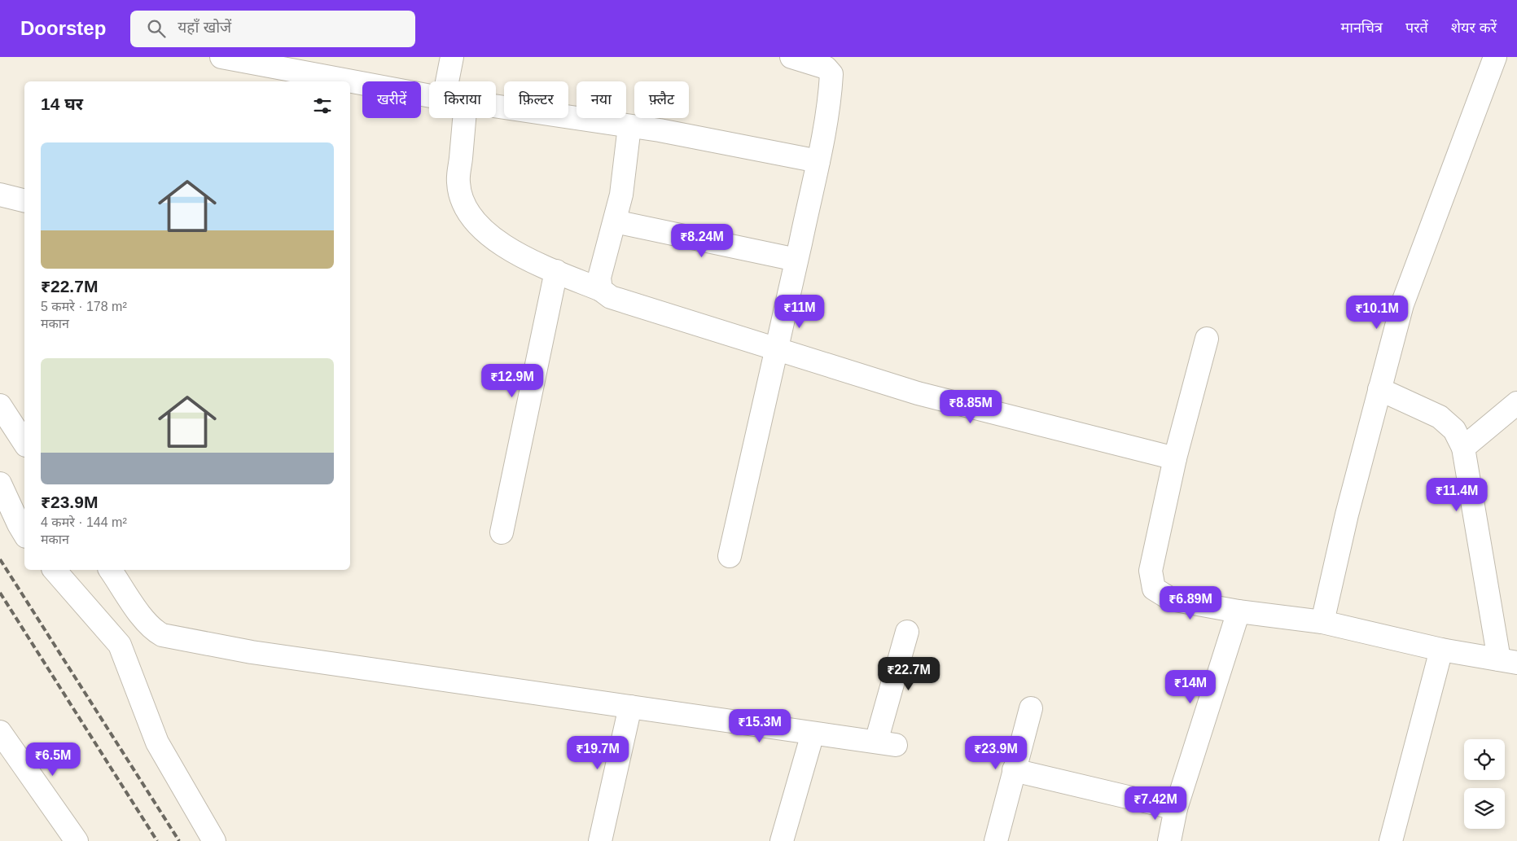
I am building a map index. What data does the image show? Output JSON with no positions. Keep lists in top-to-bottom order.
{
  "page": {
    "header": "Doorstep",
    "search": "यहाँ खोजें",
    "nav": ["मानचित्र", "परतें", "शेयर करें"],
    "chip": [
      "खरीदें",
      "किराया",
      "फ़िल्टर",
      "नया",
      "फ़्लैट"
    ],
    "heading": "14 घर",
    "list": [
      {
        "name": "₹22.7M",
        "note": "5 कमरे · 178 m² · मकान"
      },
      {
        "name": "₹23.9M",
        "note": "4 कमरे · 144 m² · मकान"
      }
    ],
    "price": [
      "₹8.24M",
      "₹11M",
      "₹10.1M",
      "₹12.9M",
      "₹8.85M",
      "₹11.4M",
      "₹6.89M",
      "₹22.7M",
      "₹14M",
      "₹15.3M",
      "₹19.7M",
      "₹23.9M",
      "₹6.5M",
      "₹7.42M"
    ]
  }
}
